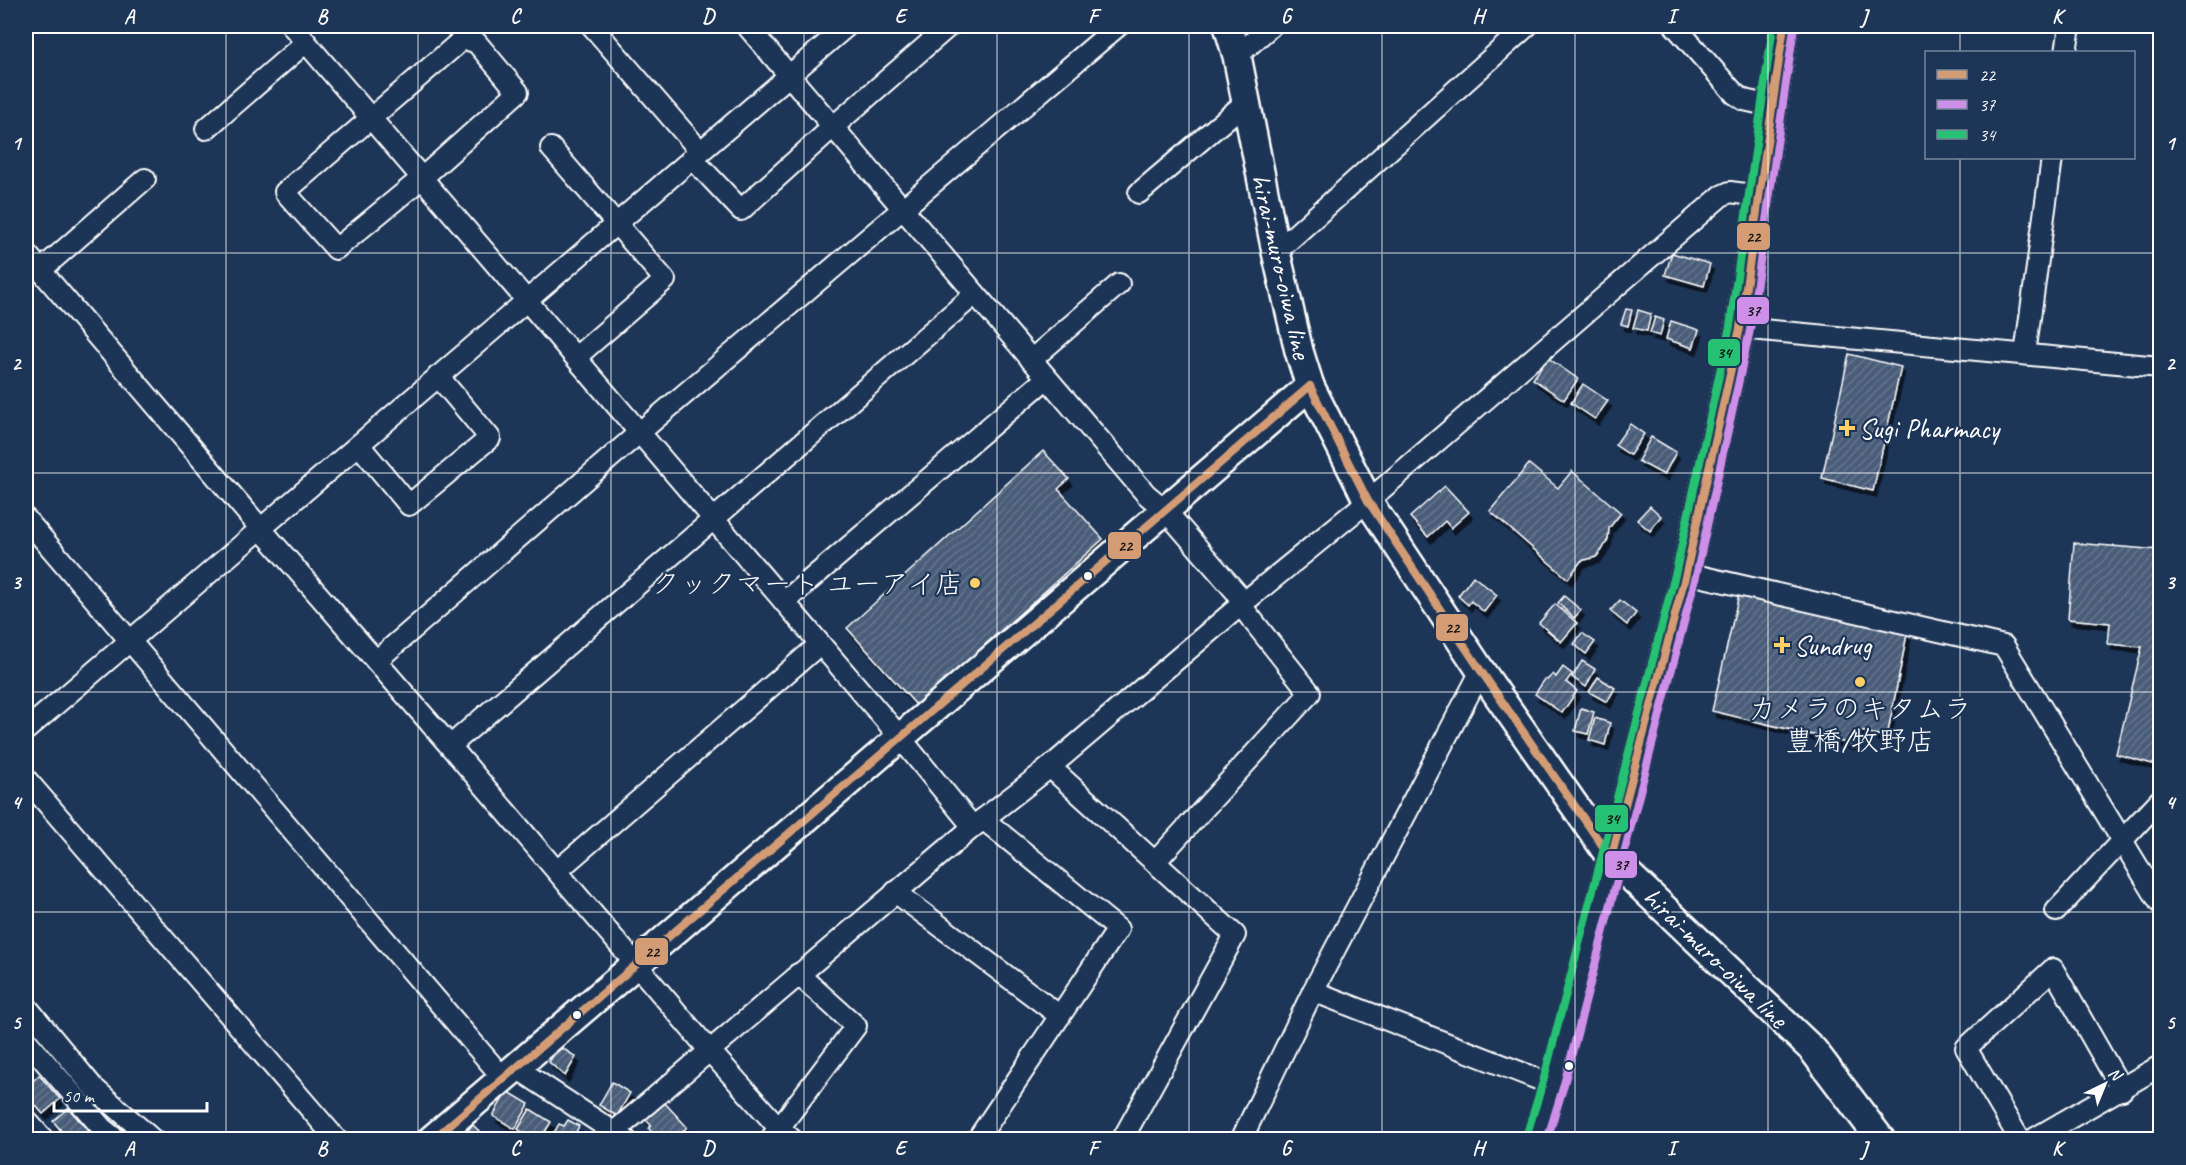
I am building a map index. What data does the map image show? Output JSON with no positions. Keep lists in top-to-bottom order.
{
  "streets": {
    "main road": ["hirai-muro-oiwa line"]
  },
  "places": {
    "health": ["Sugi Pharmacy", "Sundrug"],
    "other": ["クックマート ユーアイ店", "カメラのキタムラ 豊橋/牧野店"]
  },
  "lines": ["transit line 22", "transit line 34", "transit line 37"],
  "legend": ["22", "37", "34"],
  "scale_bar": "50 m",
  "north": "top right",
  "grid": {
    "columns": [
      "A",
      "B",
      "C",
      "D",
      "E",
      "F",
      "G",
      "H",
      "I",
      "J",
      "K"
    ],
    "rows": [
      "1",
      "2",
      "3",
      "4",
      "5"
    ]
  }
}
